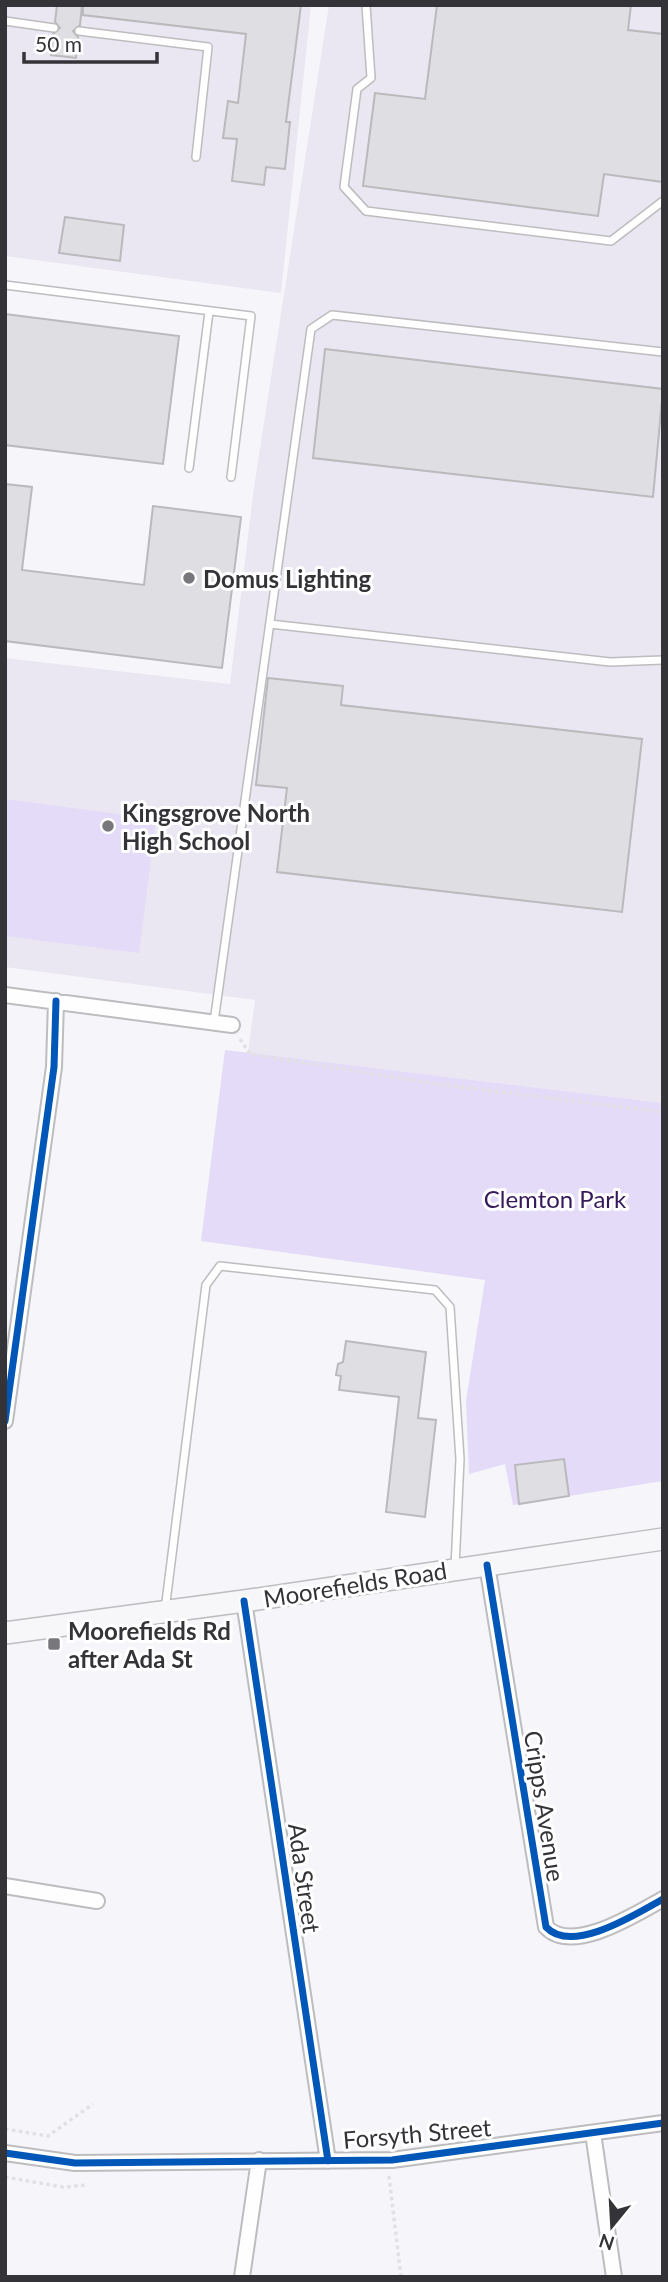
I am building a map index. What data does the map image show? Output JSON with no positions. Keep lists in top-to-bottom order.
{
  "streets": {
    "main road": ["Moorefields Road"],
    "street": ["Cripps Avenue", "Ada Street", "Forsyth Street"]
  },
  "crossings": [
    ["Moorefields Road", "Cripps Avenue"],
    ["Moorefields Road", "Ada Street"],
    ["Ada Street", "Forsyth Street"]
  ],
  "parks": ["Clemton Park"],
  "places": {
    "other": ["Domus Lighting", "Kingsgrove North High School"],
    "transit": ["Moorefields Rd after Ada St"]
  },
  "scale_bar": "50 m",
  "north": "bottom"
}
